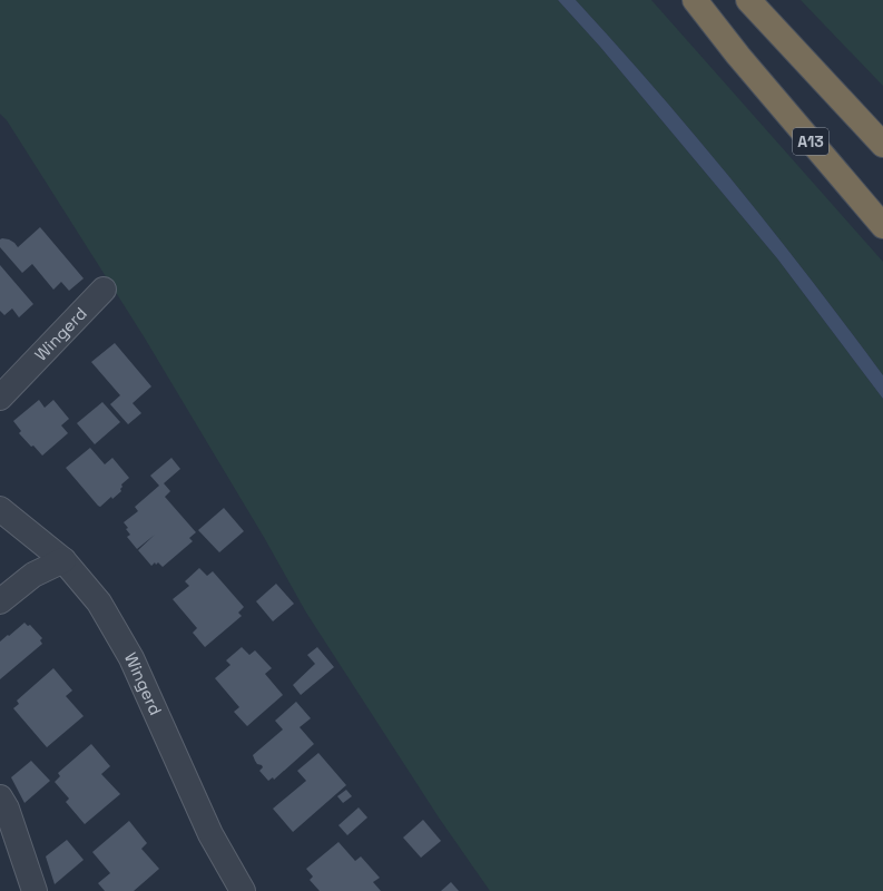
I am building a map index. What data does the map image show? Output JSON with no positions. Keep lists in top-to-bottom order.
{
  "streets": {
    "highway": ["A13"],
    "street": ["Wingerd"]
  }
}
